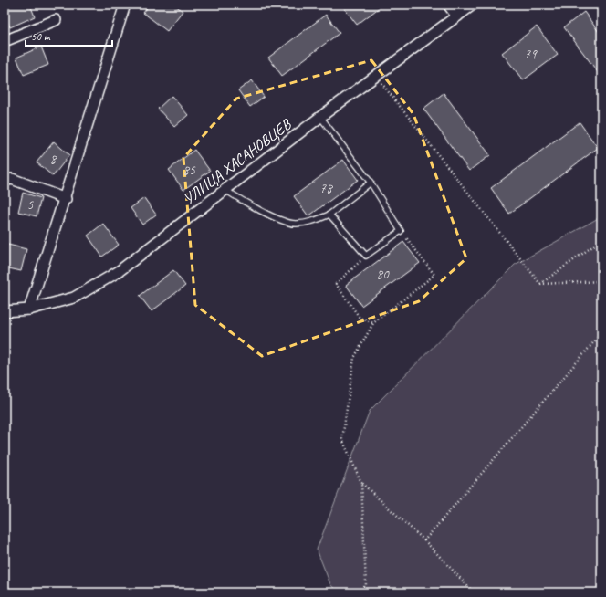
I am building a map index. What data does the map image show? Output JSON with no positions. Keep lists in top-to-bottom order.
{
  "streets": {
    "street": ["УЛИЦА ХАСАНОВЦЕВ"]
  },
  "house_numbers": [
    "79",
    "8",
    "85",
    "78",
    "5",
    "80"
  ],
  "scale_bar": "50 m"
}
